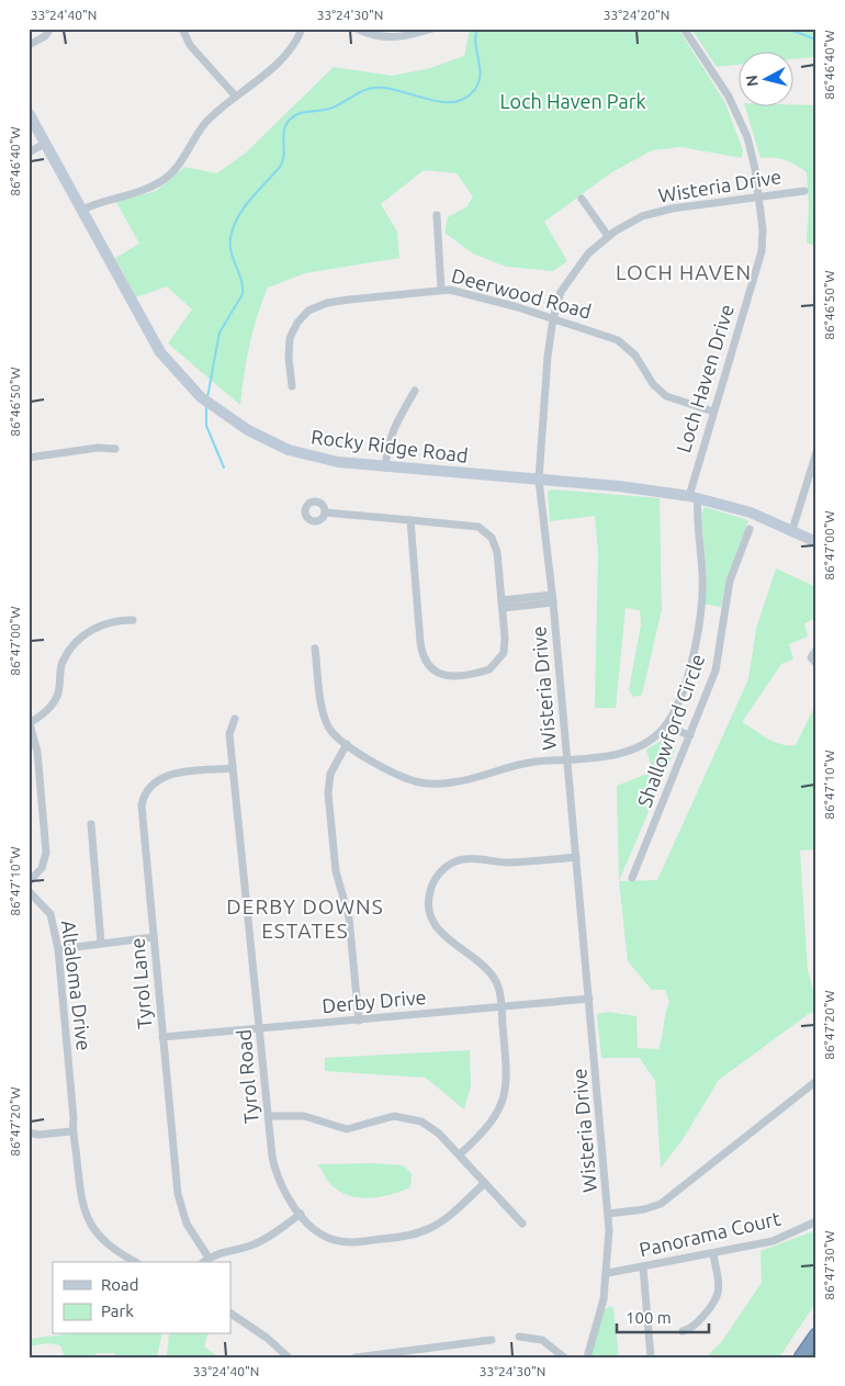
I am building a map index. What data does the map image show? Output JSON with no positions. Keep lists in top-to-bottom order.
{
  "streets": {
    "main road": ["Rocky Ridge Road"],
    "street": [
      "Wisteria Drive",
      "Deerwood Road",
      "Loch Haven Drive",
      "Shallowford Circle",
      "Tyrol Lane",
      "Altaloma Drive",
      "Derby Drive",
      "Tyrol Road",
      "Panorama Court"
    ]
  },
  "crossings": [
    ["Wisteria Drive", "Deerwood Road"],
    ["Wisteria Drive", "Loch Haven Drive"],
    ["Wisteria Drive", "Rocky Ridge Road"],
    ["Wisteria Drive", "Derby Drive"],
    ["Wisteria Drive", "Panorama Court"],
    ["Deerwood Road", "Loch Haven Drive"],
    ["Loch Haven Drive", "Rocky Ridge Road"],
    ["Tyrol Lane", "Derby Drive"],
    ["Tyrol Lane", "Tyrol Road"],
    ["Derby Drive", "Tyrol Road"]
  ],
  "districts": ["LOCH HAVEN", "DERBY DOWNS ESTATES"],
  "parks": ["Loch Haven Park"],
  "legend": ["Road", "Park"],
  "scale_bar": "100 m",
  "north": "left",
  "coordinates": [
    "33°24'40\"N",
    "33°24'30\"N",
    "33°24'20\"N",
    "86°46'40\"W",
    "86°46'50\"W",
    "86°47'00\"W",
    "86°47'10\"W",
    "86°47'20\"W",
    "86°47'30\"W"
  ]
}
